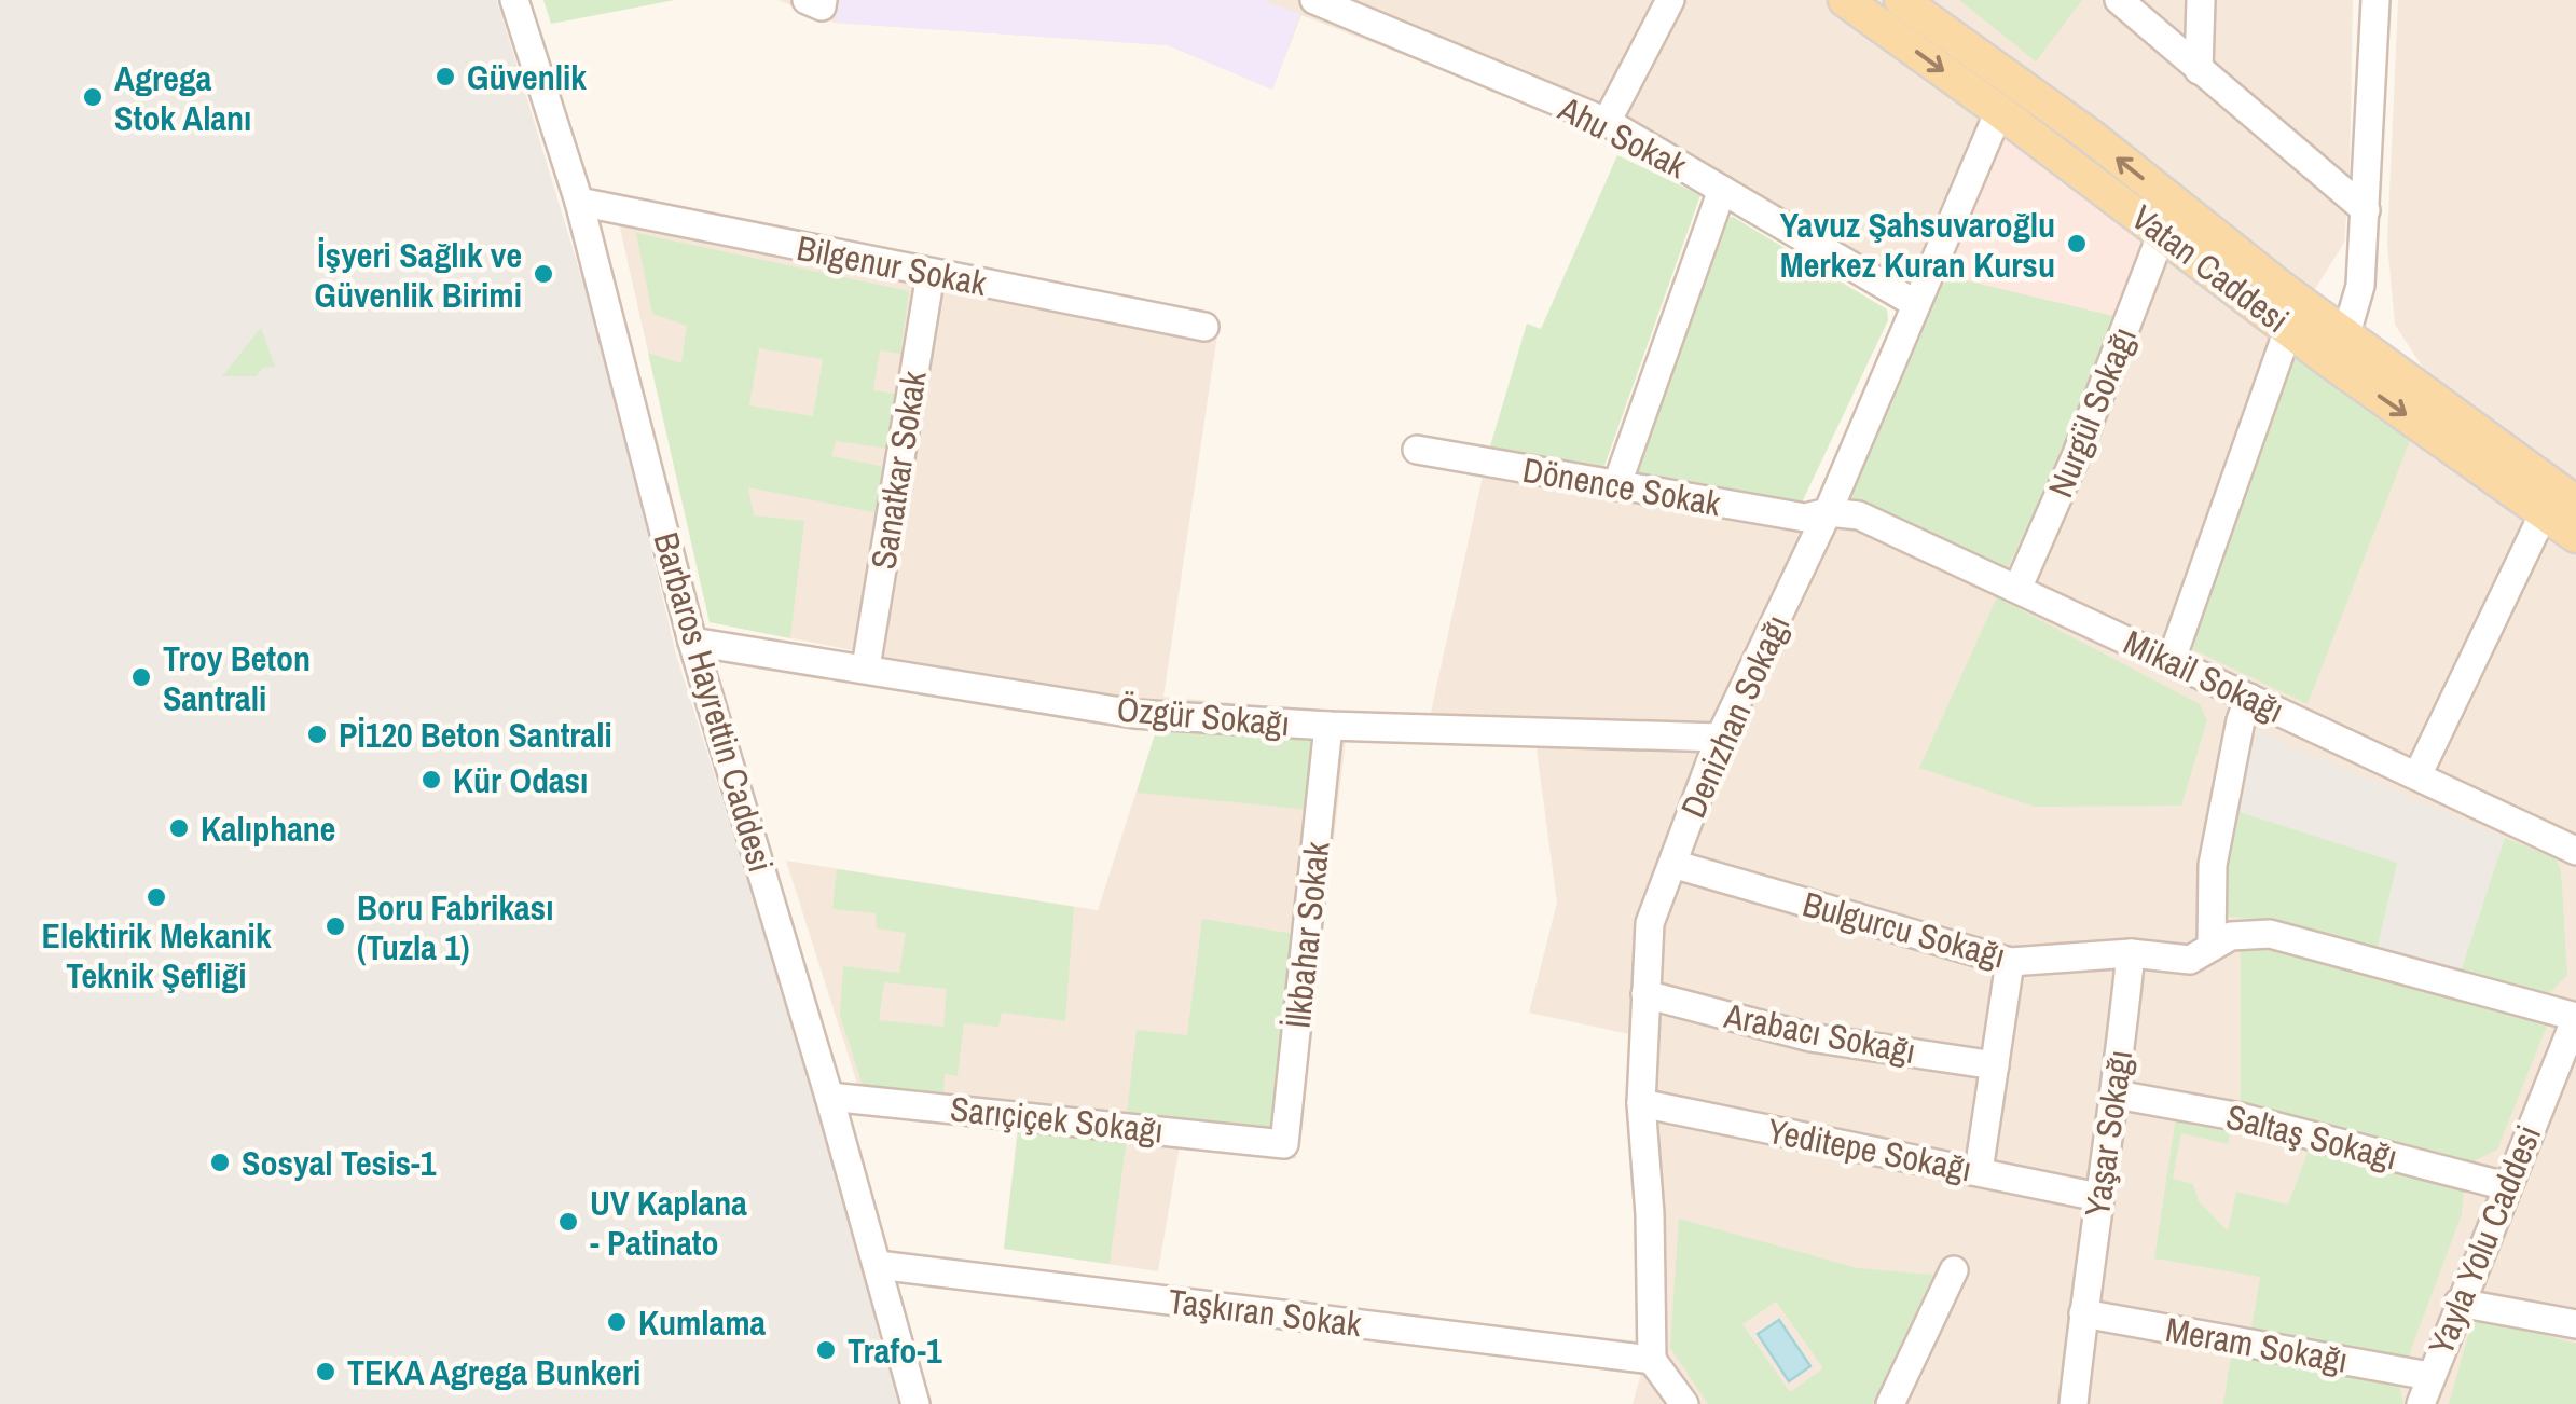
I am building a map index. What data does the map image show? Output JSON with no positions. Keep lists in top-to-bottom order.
{
  "streets": {
    "main road": ["Vatan Caddesi"],
    "street": [
      "Ahu Sokak",
      "Bilgenur Sokak",
      "Nurgül Sokağı",
      "Sanatkar Sokak",
      "Dönence Sokak",
      "Mikail Sokağı",
      "Barbaros Hayrettin Caddesi",
      "Özgür Sokağı",
      "Denizhan Sokağı",
      "Bulgurcu Sokağı",
      "İlkbahar Sokak",
      "Arabacı Sokağı",
      "Sarıçiçek Sokağı",
      "Yaşar Sokağı",
      "Saltaş Sokağı",
      "Yeditepe Sokağı",
      "Yayla Yolu Caddesi",
      "Taşkıran Sokak",
      "Meram Sokağı"
    ]
  },
  "crossings": [
    ["Ahu Sokak", "Denizhan Sokağı"],
    ["Bilgenur Sokak", "Sanatkar Sokak"],
    ["Bilgenur Sokak", "Barbaros Hayrettin Caddesi"],
    ["Vatan Caddesi", "Nurgül Sokağı"],
    ["Vatan Caddesi", "Denizhan Sokağı"],
    ["Nurgül Sokağı", "Mikail Sokağı"],
    ["Sanatkar Sokak", "Özgür Sokağı"],
    ["Dönence Sokak", "Mikail Sokağı"],
    ["Dönence Sokak", "Denizhan Sokağı"],
    ["Mikail Sokağı", "Denizhan Sokağı"],
    ["Barbaros Hayrettin Caddesi", "Özgür Sokağı"],
    ["Barbaros Hayrettin Caddesi", "Sarıçiçek Sokağı"],
    ["Barbaros Hayrettin Caddesi", "Taşkıran Sokak"],
    ["Özgür Sokağı", "Denizhan Sokağı"],
    ["Özgür Sokağı", "İlkbahar Sokak"],
    ["Denizhan Sokağı", "Bulgurcu Sokağı"],
    ["Denizhan Sokağı", "Arabacı Sokağı"],
    ["Denizhan Sokağı", "Yeditepe Sokağı"],
    ["Denizhan Sokağı", "Taşkıran Sokak"],
    ["Bulgurcu Sokağı", "Yaşar Sokağı"],
    ["Bulgurcu Sokağı", "Yayla Yolu Caddesi"],
    ["İlkbahar Sokak", "Sarıçiçek Sokağı"],
    ["Yaşar Sokağı", "Saltaş Sokağı"],
    ["Yaşar Sokağı", "Yeditepe Sokağı"],
    ["Yaşar Sokağı", "Meram Sokağı"],
    ["Saltaş Sokağı", "Yayla Yolu Caddesi"],
    ["Yayla Yolu Caddesi", "Meram Sokağı"]
  ],
  "places": [
    "Güvenlik",
    "Agrega Stok Alanı",
    "Yavuz Şahsuvaroğlu Merkez Kuran Kursu",
    "İşyeri Sağlık ve Güvenlik Birimi",
    "Troy Beton Santrali",
    "Pİ120 Beton Santrali",
    "Kür Odası",
    "Kalıphane",
    "Elektirik Mekanik Teknik Şefliği",
    "Boru Fabrikası (Tuzla 1)",
    "Sosyal Tesis-1",
    "UV Kaplana - Patinato",
    "Kumlama",
    "Trafo-1",
    "TEKA Agrega Bunkeri"
  ]
}
